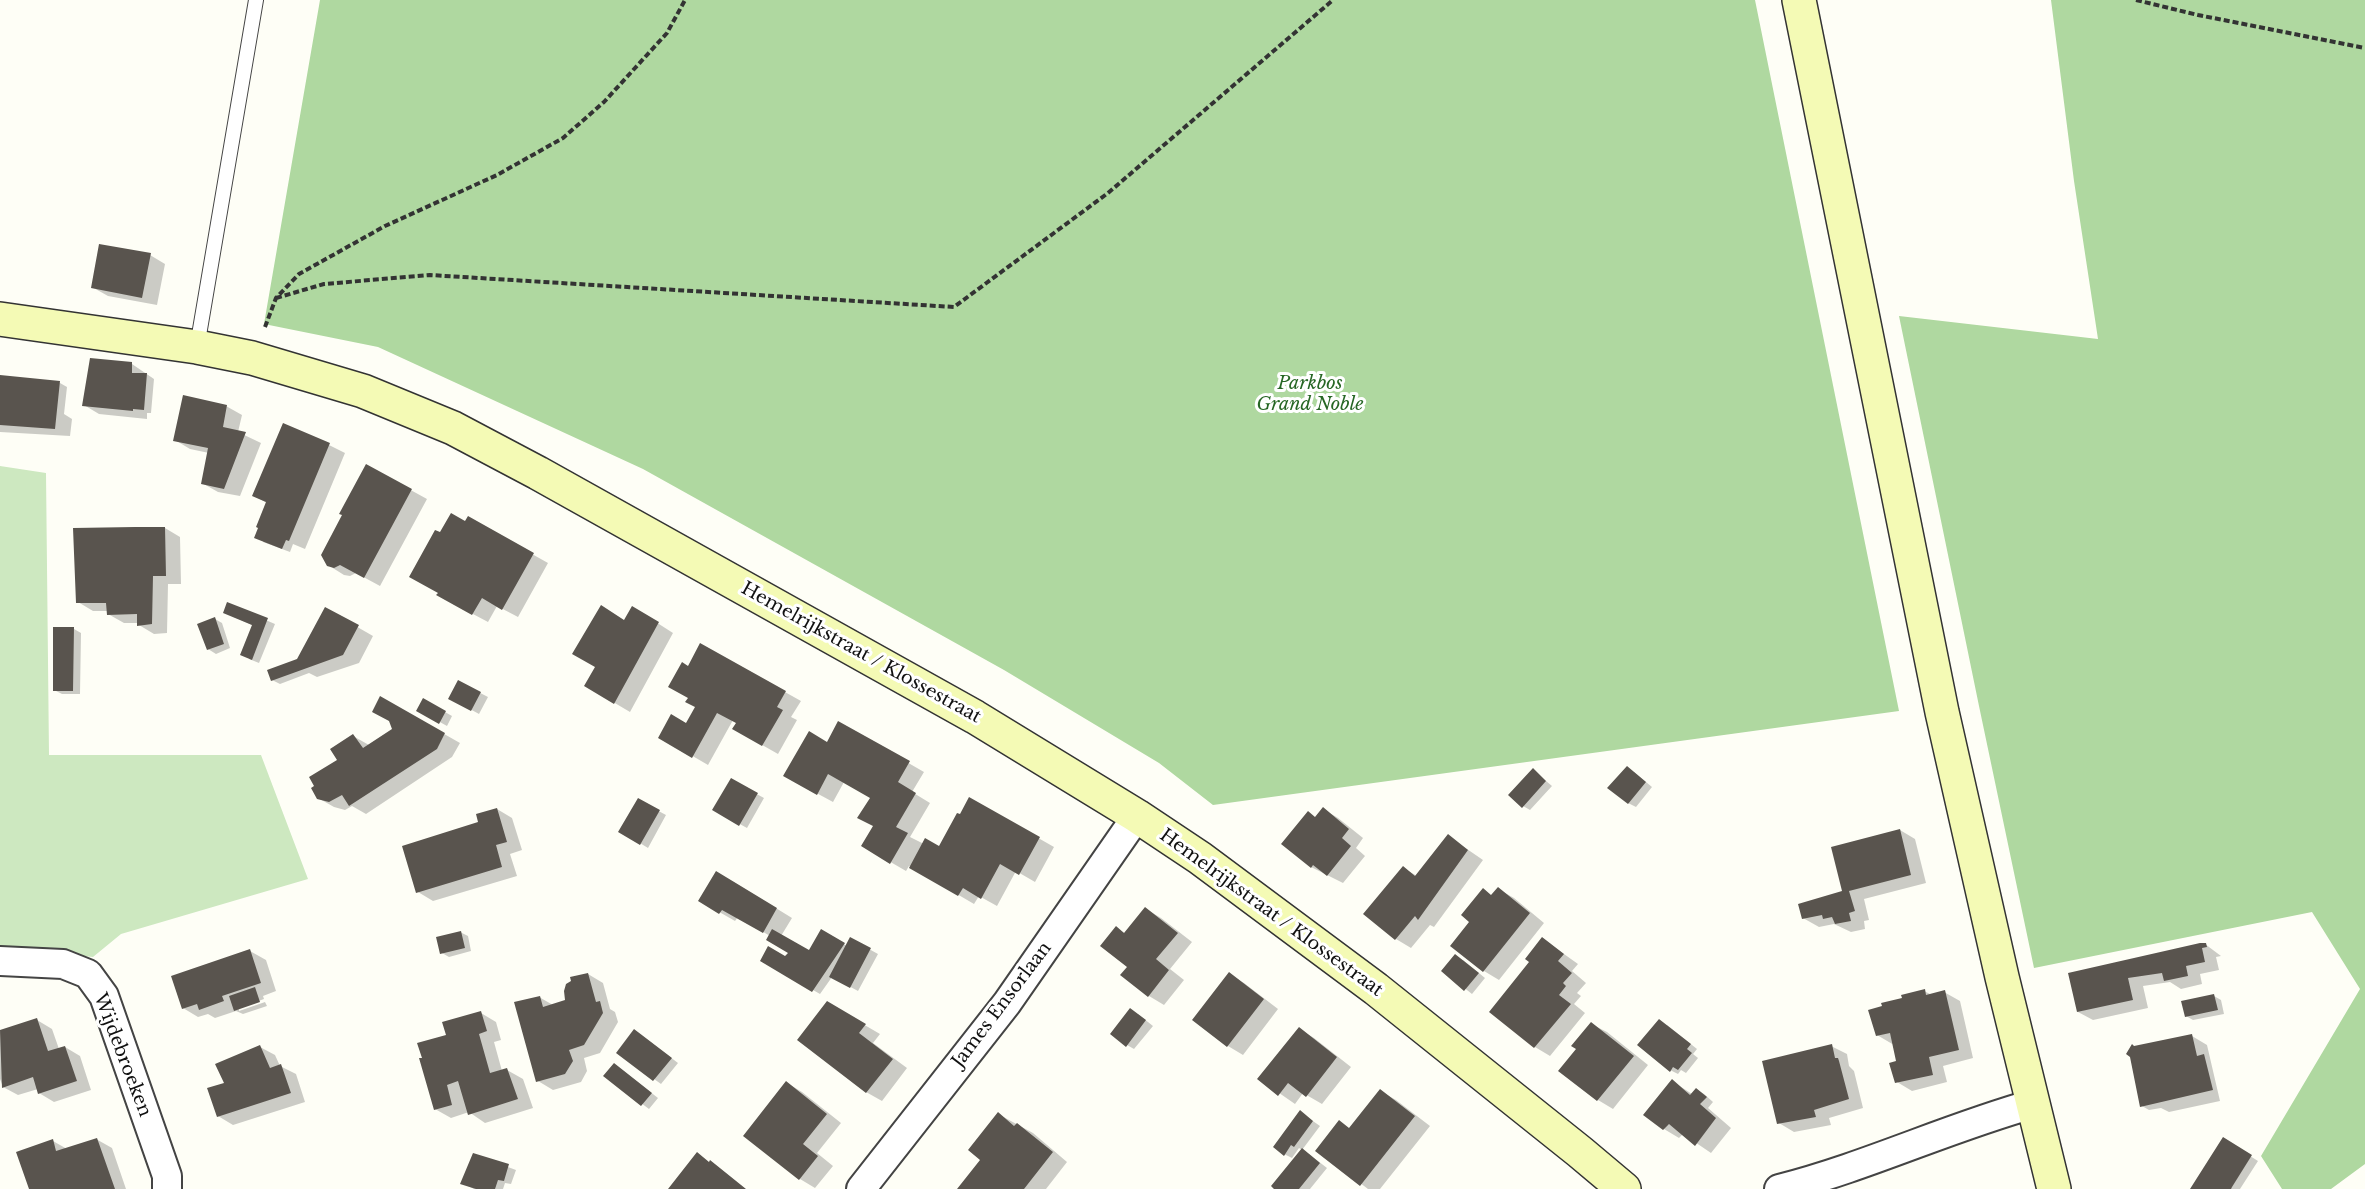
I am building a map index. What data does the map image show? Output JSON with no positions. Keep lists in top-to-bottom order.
{
  "streets": {
    "street": ["Hemelrijkstraat / Klossestraat", "James Ensorlaan", "Wijdebroeken"]
  },
  "crossings": [
    ["Hemelrijkstraat / Klossestraat", "James Ensorlaan"]
  ],
  "parks": ["Parkbos Grand Noble"]
}
